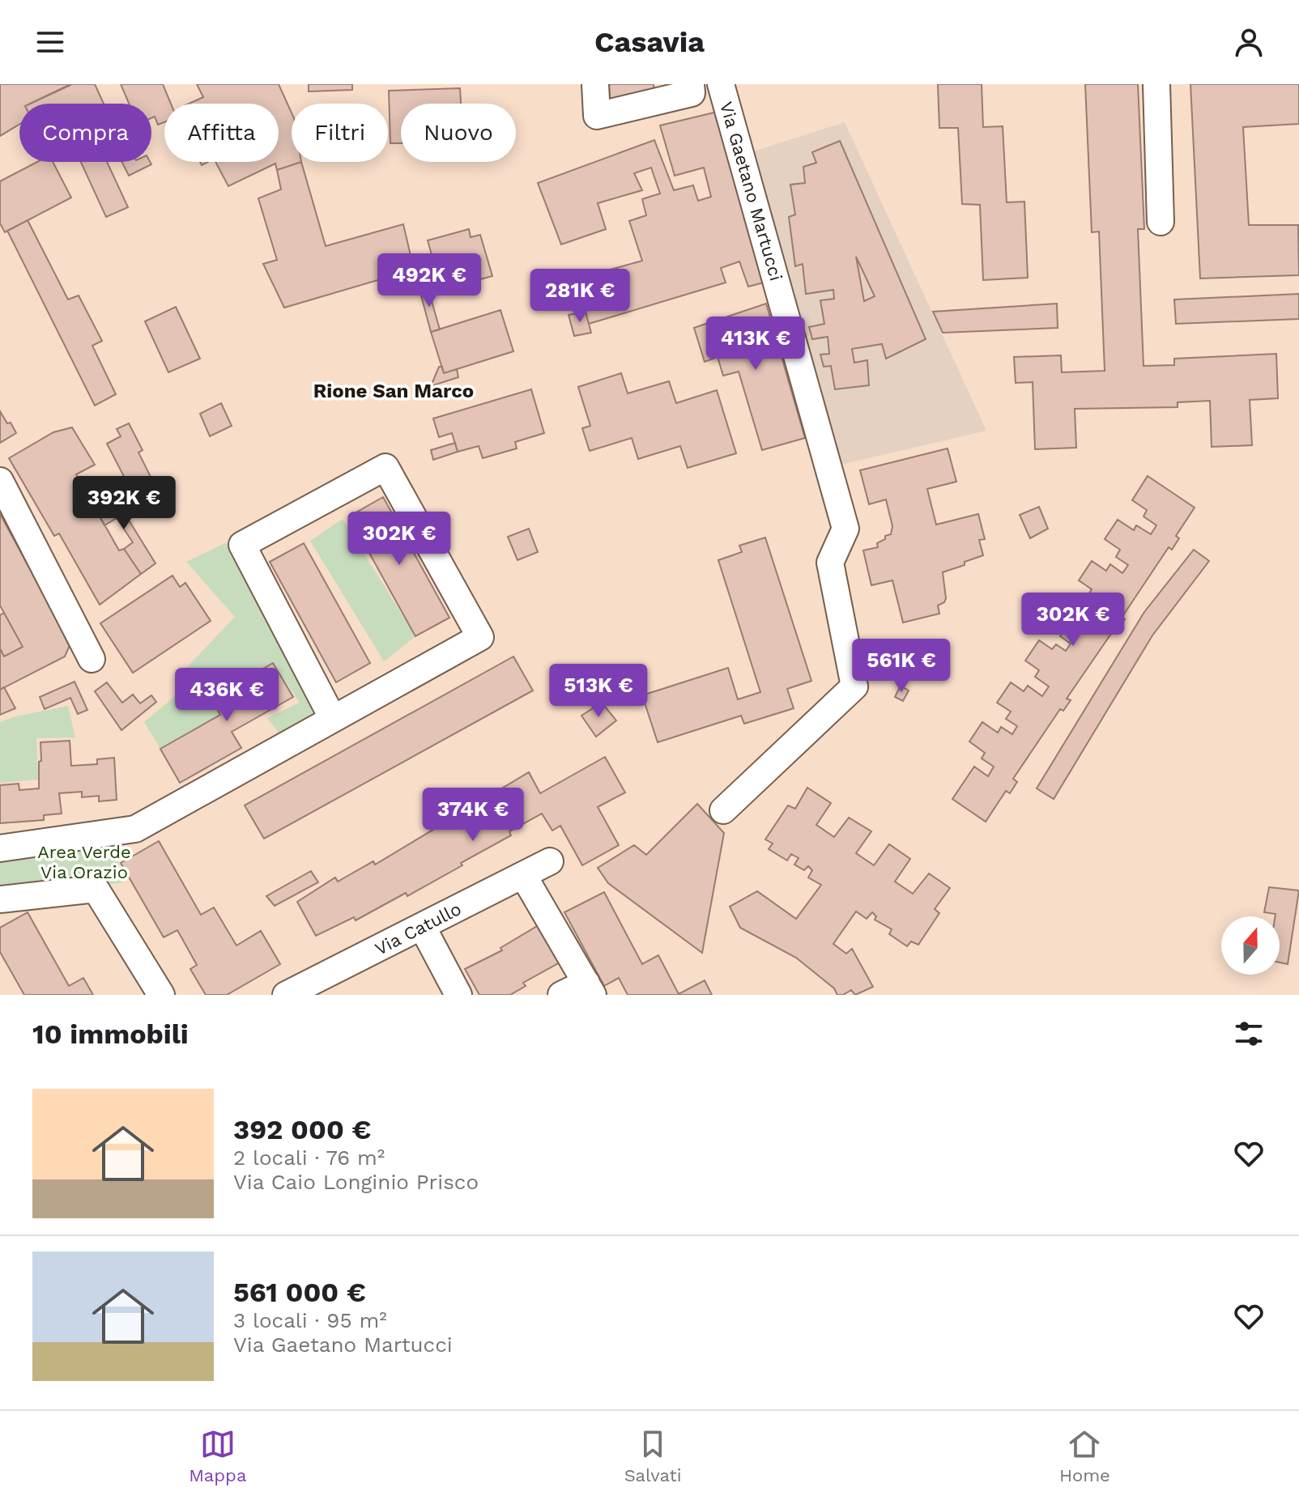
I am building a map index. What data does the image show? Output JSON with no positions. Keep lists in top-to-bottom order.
{
  "streets": {
    "street": ["Via Gaetano Martucci", "Via Catullo"]
  },
  "districts": ["Rione San Marco"],
  "parks": ["Area Verde Via Orazio"],
  "north": "top",
  "page": {
    "header": "Casavia",
    "chip": [
      "Compra",
      "Affitta",
      "Filtri",
      "Nuovo"
    ],
    "price": [
      "492K €",
      "281K €",
      "413K €",
      "392K €",
      "302K €",
      "302K €",
      "561K €",
      "513K €",
      "436K €",
      "374K €"
    ],
    "heading": "10 immobili",
    "list": [
      {
        "name": "392 000 €",
        "note": "2 locali · 76 m² · Via Caio Longinio Prisco"
      },
      {
        "name": "561 000 €",
        "note": "3 locali · 95 m² · Via Gaetano Martucci"
      }
    ],
    "tabs": ["Mappa", "Salvati", "Home"]
  }
}
